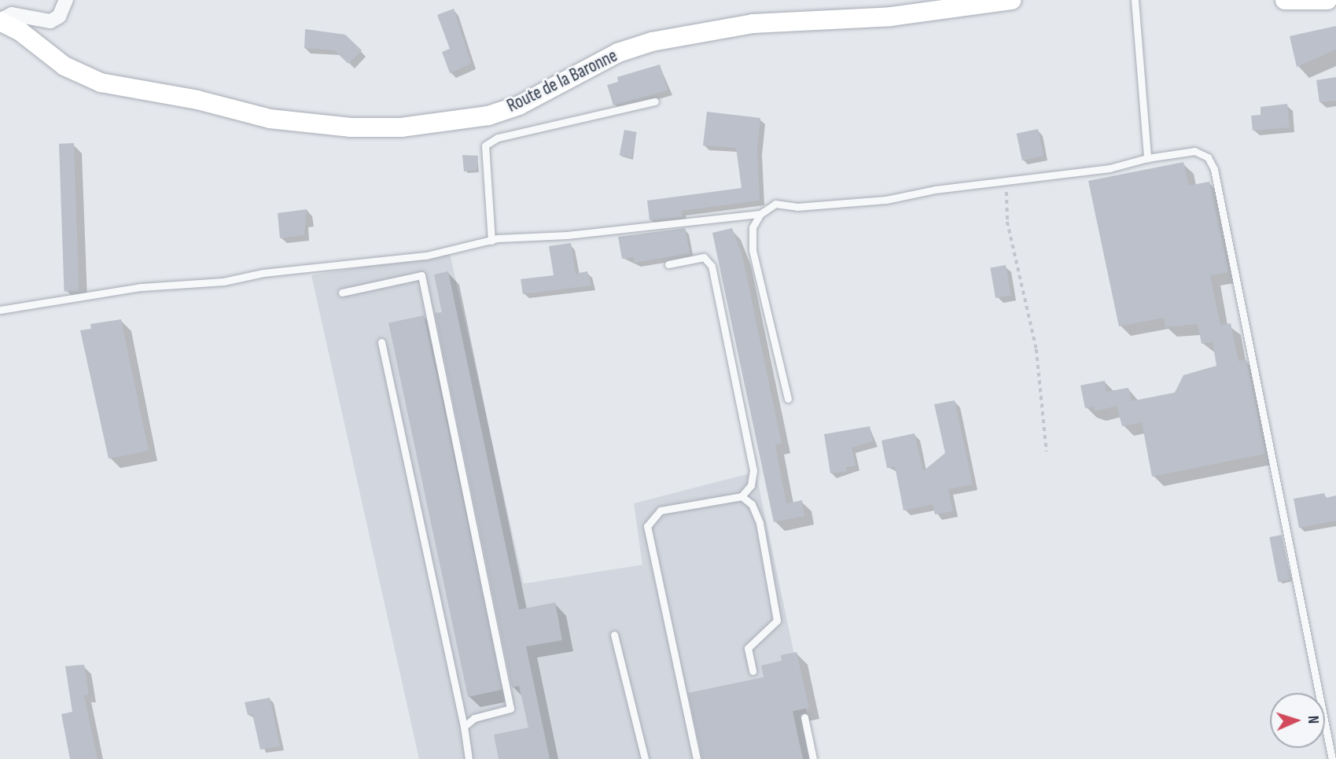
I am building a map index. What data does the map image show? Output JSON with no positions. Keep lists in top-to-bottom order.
{
  "streets": {
    "main road": ["Route de la Baronne"]
  },
  "north": "right"
}
